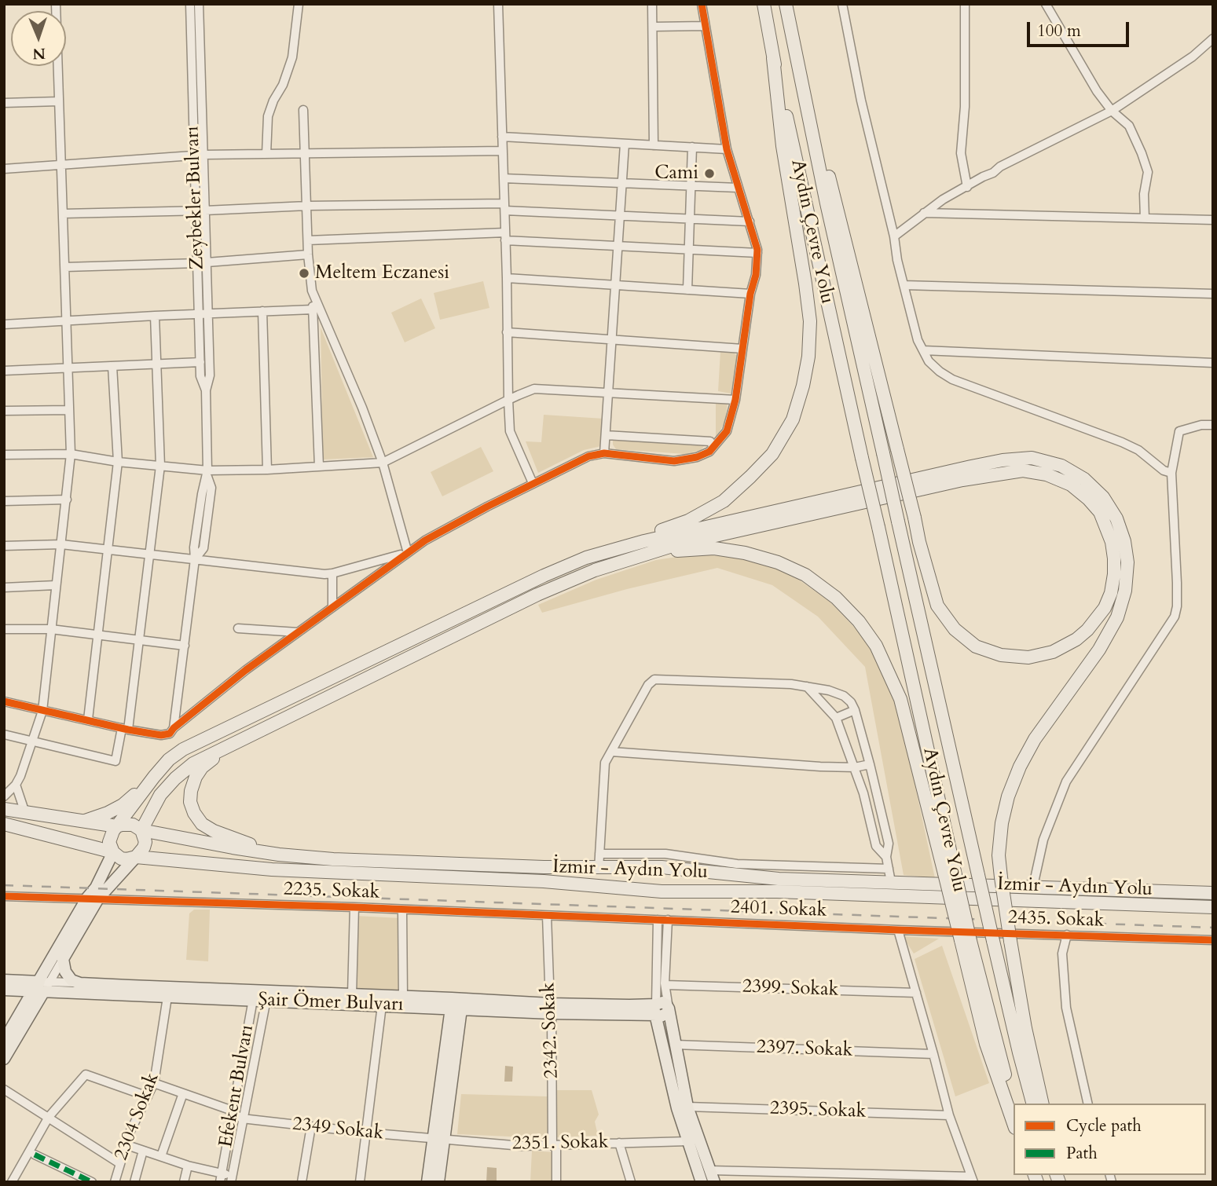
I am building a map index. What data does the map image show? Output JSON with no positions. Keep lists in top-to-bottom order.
{
  "streets": {
    "highway": ["Aydın Çevre Yolu", "İzmir - Aydın Yolu"],
    "main road": ["Şair Ömer Bulvarı"],
    "street": [
      "Zeybekler Bulvarı",
      "2235. Sokak",
      "2401. Sokak",
      "2435. Sokak",
      "2399. Sokak",
      "2342. Sokak",
      "2397. Sokak",
      "Efekent Bulvarı",
      "2395. Sokak",
      "2304 Sokak",
      "2349 Sokak",
      "2351. Sokak"
    ]
  },
  "crossings": [
    ["2235. Sokak", "2401. Sokak"],
    ["2235. Sokak", "2342. Sokak"],
    ["2401. Sokak", "2435. Sokak"],
    ["Şair Ömer Bulvarı", "2342. Sokak"],
    ["Şair Ömer Bulvarı", "Efekent Bulvarı"],
    ["Şair Ömer Bulvarı", "2304 Sokak"],
    ["2342. Sokak", "2351. Sokak"],
    ["Efekent Bulvarı", "2349 Sokak"],
    ["2349 Sokak", "2351. Sokak"]
  ],
  "places": ["Cami", "Meltem Eczanesi"],
  "legend": ["Cycle path", "Path"],
  "scale_bar": "100 m",
  "north": "bottom"
}
